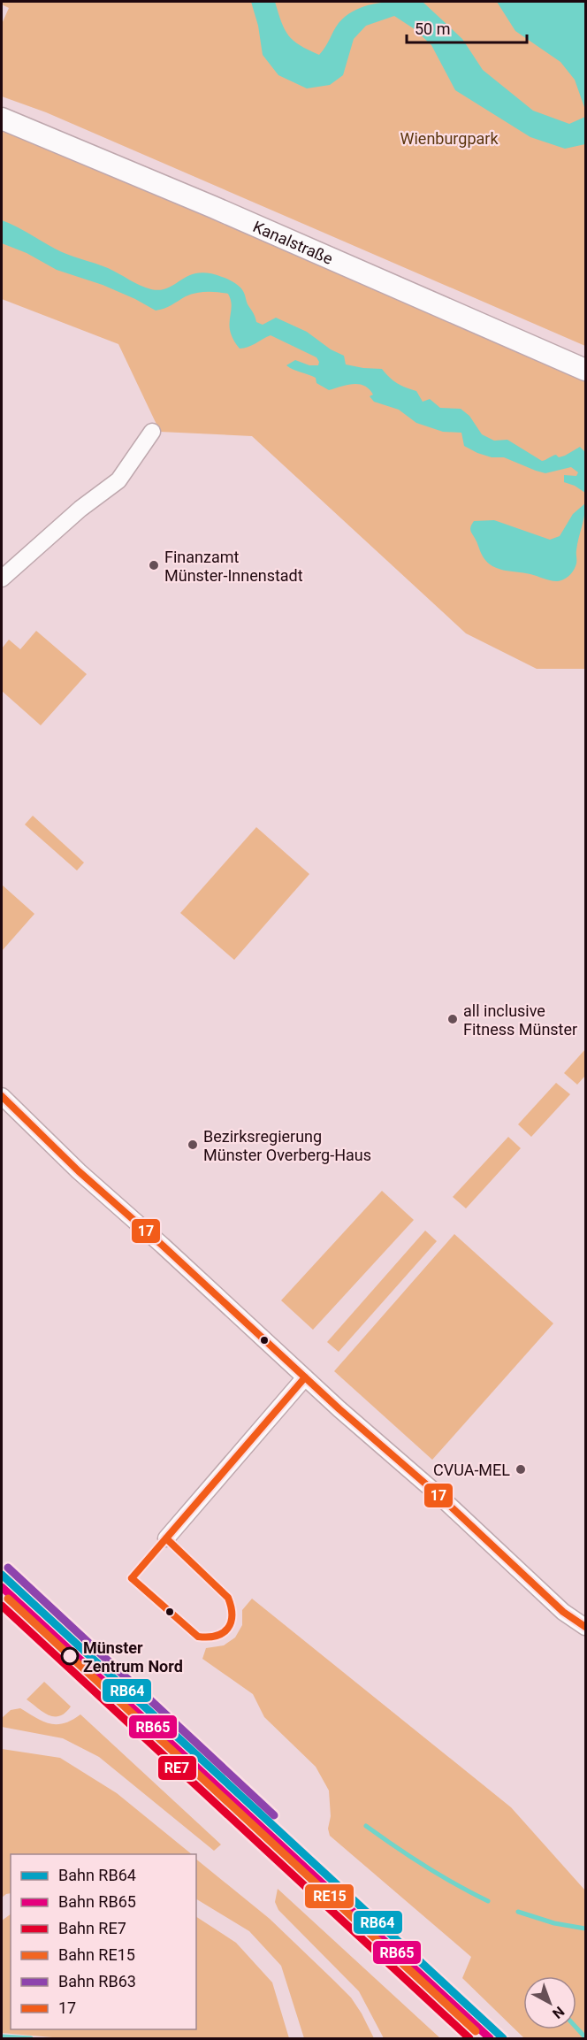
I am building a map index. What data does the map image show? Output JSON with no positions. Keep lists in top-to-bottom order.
{
  "streets": {
    "main road": ["Kanalstraße"]
  },
  "parks": ["Wienburgpark"],
  "places": [
    "Finanzamt Münster-Innenstadt",
    "all inclusive Fitness Münster",
    "Bezirksregierung Münster Overberg-Haus",
    "CVUA-MEL",
    "Münster Zentrum Nord"
  ],
  "lines": [
    "transit line 17",
    "rail line RB63",
    "rail line RB64",
    "rail line RB65",
    "rail line RE15",
    "rail line RE7"
  ],
  "legend": [
    "Bahn RB64",
    "Bahn RB65",
    "Bahn RE7",
    "Bahn RE15",
    "Bahn RB63",
    "17"
  ],
  "scale_bar": "50 m",
  "north": "bottom right"
}
